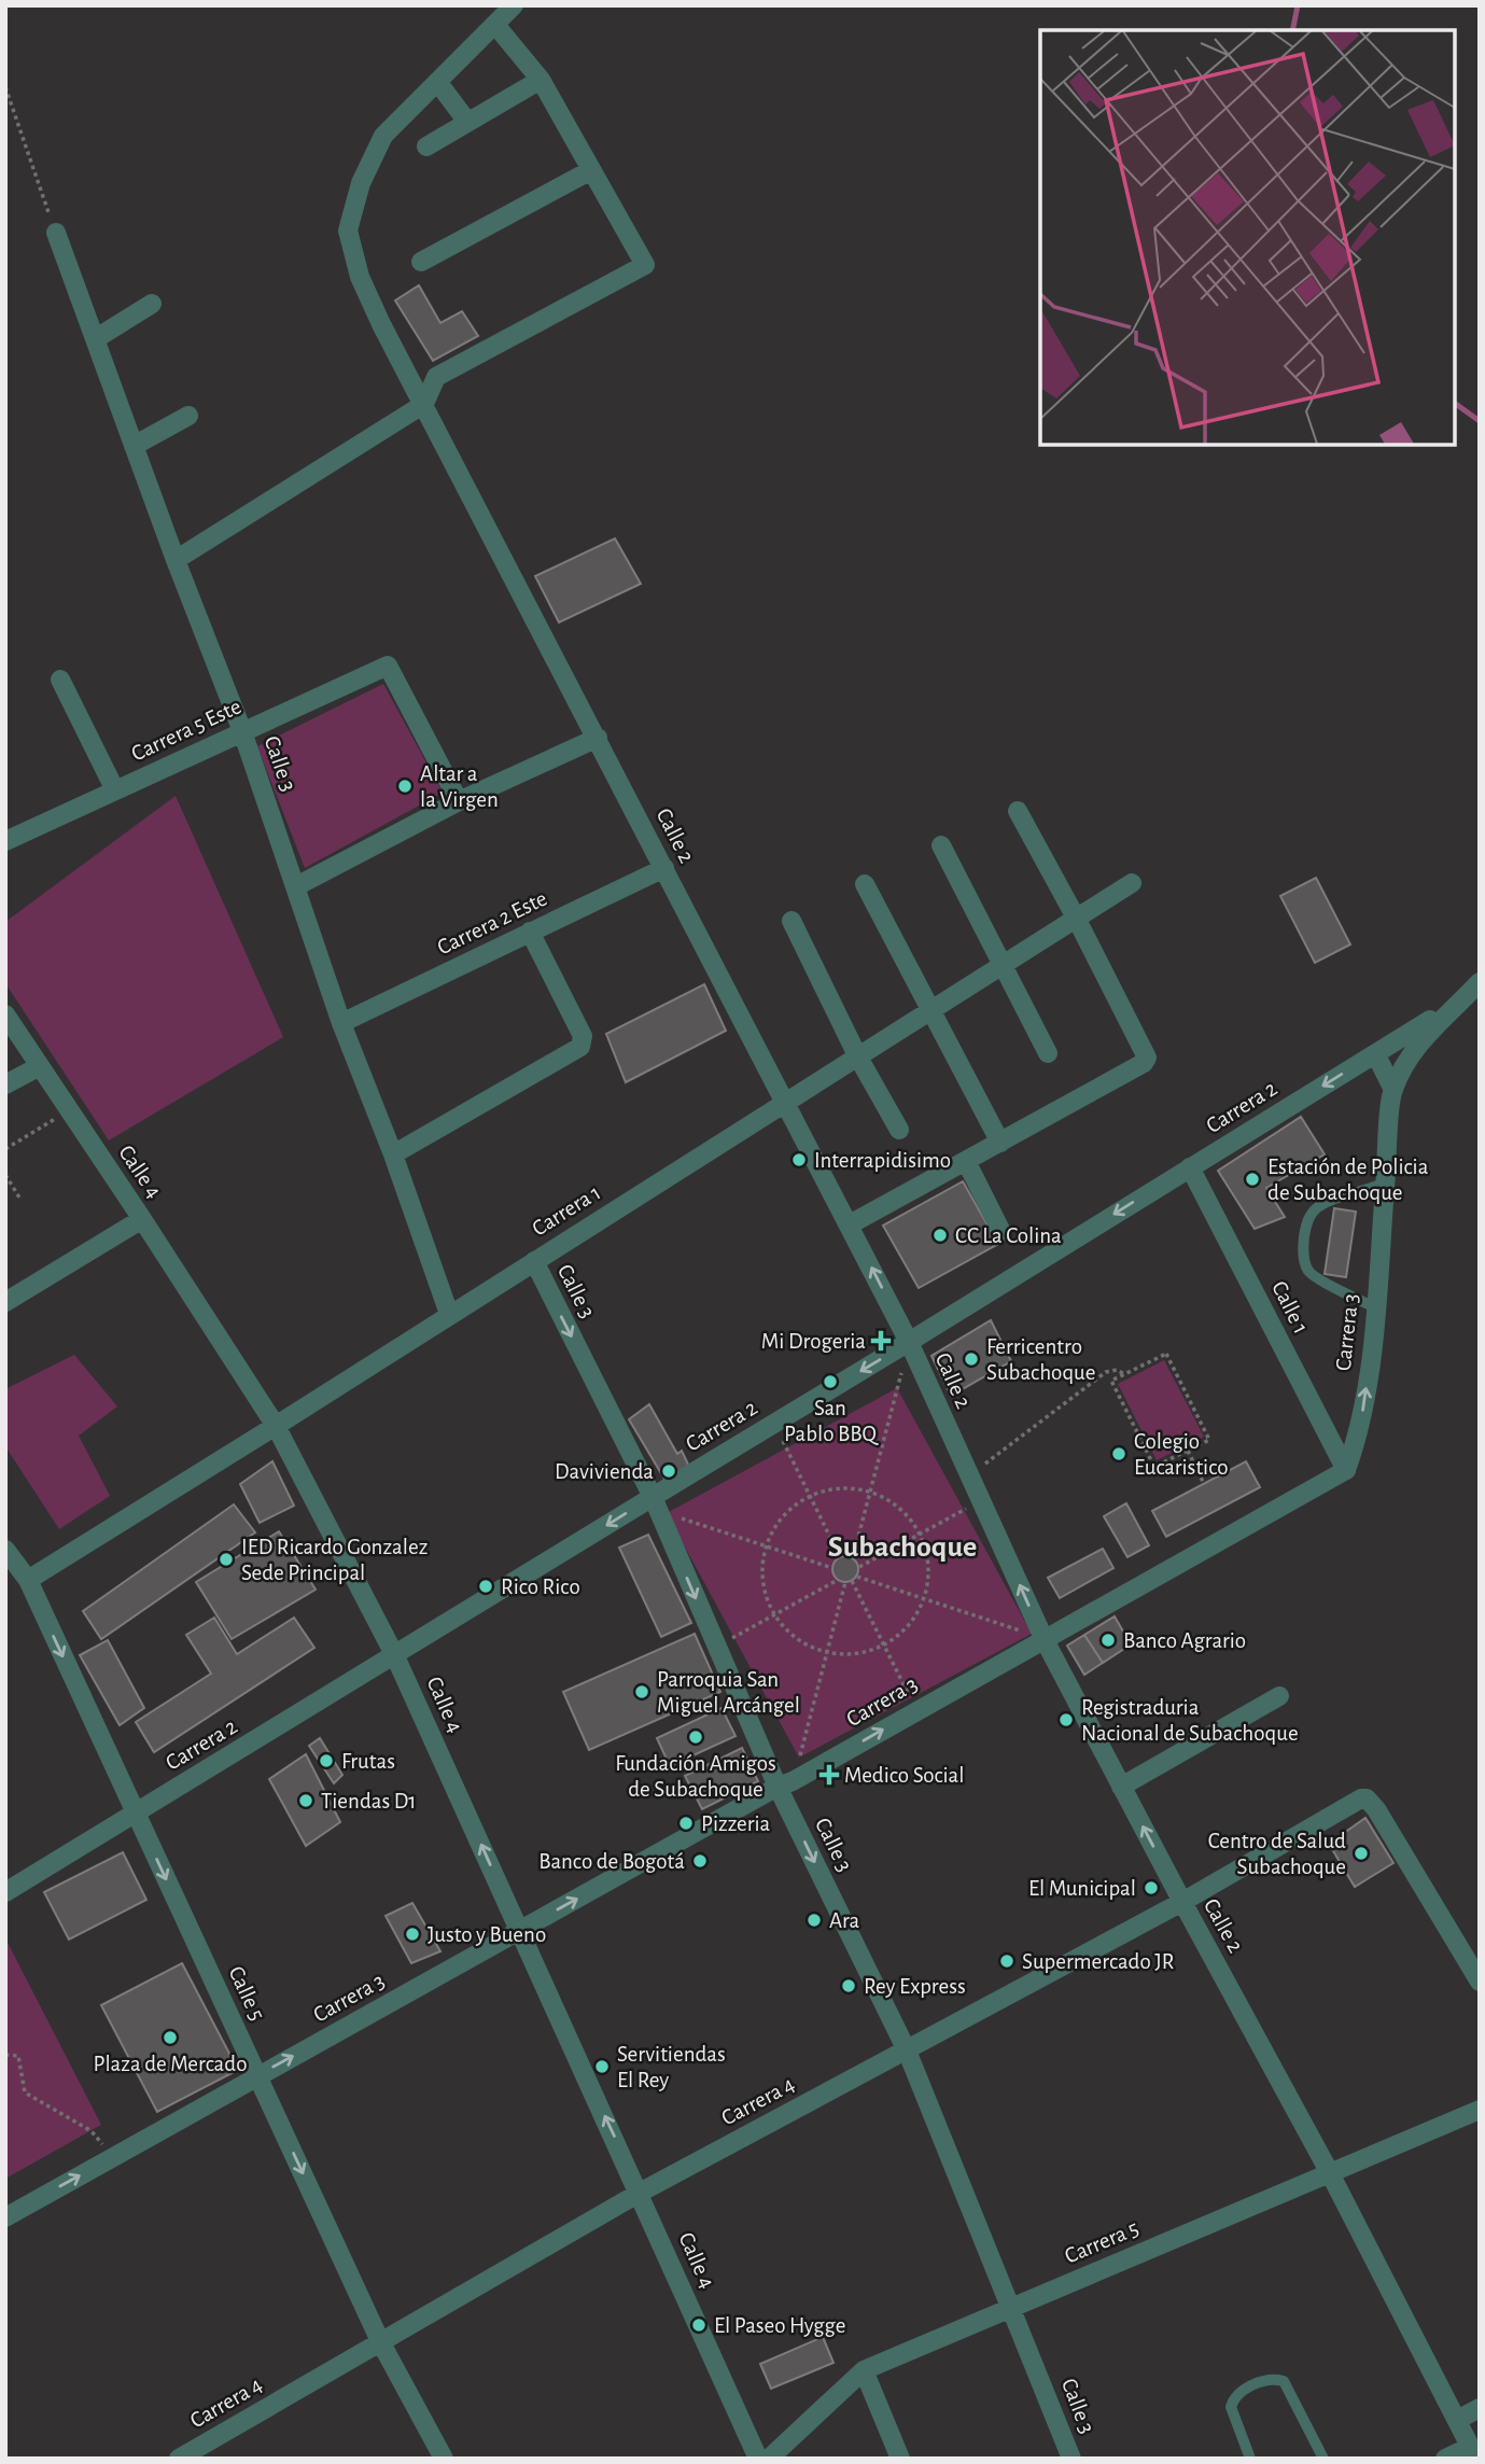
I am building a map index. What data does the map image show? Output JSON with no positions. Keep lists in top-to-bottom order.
{
  "streets": {
    "street": [
      "Carrera 5 Este",
      "Calle 3",
      "Calle 2",
      "Carrera 2 Este",
      "Carrera 2",
      "Calle 4",
      "Carrera 1",
      "Calle 1",
      "Carrera 3",
      "Calle 5",
      "Carrera 4",
      "Carrera 5"
    ]
  },
  "crossings": [
    ["Carrera 5 Este", "Calle 3"],
    ["Calle 3", "Carrera 2 Este"],
    ["Calle 3", "Carrera 2"],
    ["Calle 3", "Carrera 1"],
    ["Calle 3", "Carrera 3"],
    ["Calle 3", "Carrera 4"],
    ["Calle 3", "Carrera 5"],
    ["Calle 2", "Carrera 2 Este"],
    ["Calle 2", "Carrera 2"],
    ["Calle 2", "Carrera 1"],
    ["Calle 2", "Carrera 3"],
    ["Calle 2", "Carrera 4"],
    ["Calle 2", "Carrera 5"],
    ["Carrera 2", "Calle 4"],
    ["Carrera 2", "Calle 1"],
    ["Carrera 2", "Carrera 3"],
    ["Carrera 2", "Calle 5"],
    ["Calle 4", "Carrera 1"],
    ["Calle 4", "Carrera 3"],
    ["Calle 4", "Carrera 4"],
    ["Carrera 1", "Calle 5"],
    ["Calle 1", "Carrera 3"],
    ["Carrera 3", "Calle 5"],
    ["Calle 5", "Carrera 4"]
  ],
  "one_way": [
    "Carrera 2",
    "Calle 4",
    "Carrera 3",
    "Calle 5"
  ],
  "districts": ["Subachoque"],
  "places": {
    "other": [
      "Altar a la Virgen",
      "Interrapidisimo",
      "Estación de Policia de Subachoque",
      "CC La Colina",
      "Ferricentro Subachoque",
      "San Pablo BBQ",
      "Colegio Eucaristico",
      "Davivienda",
      "IED Ricardo Gonzalez Sede Principal",
      "Rico Rico",
      "Banco Agrario",
      "Parroquia San Miguel Arcángel",
      "Registraduria Nacional de Subachoque",
      "Fundación Amigos de Subachoque",
      "Frutas",
      "Tiendas D1",
      "Pizzeria",
      "Centro de Salud Subachoque",
      "Banco de Bogotá",
      "El Municipal",
      "Ara",
      "Justo y Bueno",
      "Supermercado JR",
      "Rey Express",
      "Plaza de Mercado",
      "Servitiendas El Rey",
      "El Paseo Hygge"
    ],
    "health": ["Mi Drogeria", "Medico Social"]
  }
}
